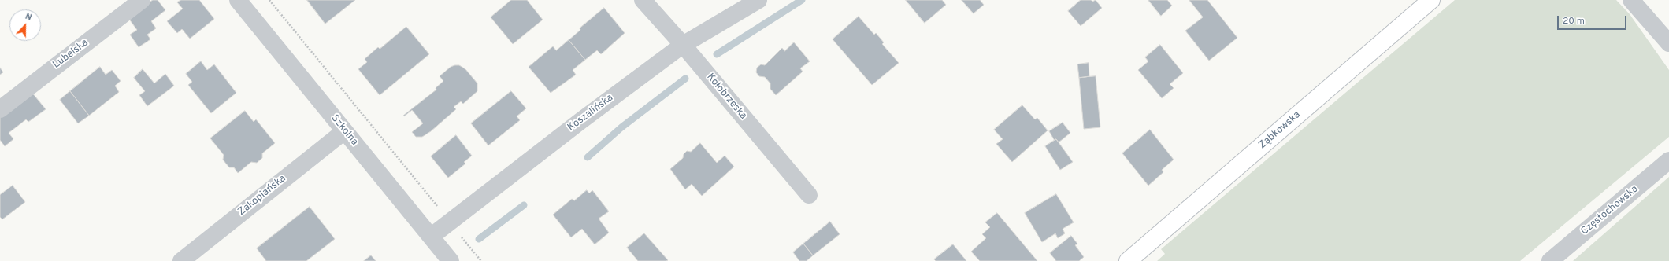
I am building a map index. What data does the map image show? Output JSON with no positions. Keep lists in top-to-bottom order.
{
  "streets": {
    "street": [
      "Lubelska",
      "Kołobrzeska",
      "Koszalińska",
      "Szkolna",
      "Ząbkowska",
      "Zakopiańska",
      "Częstochowska"
    ]
  },
  "crossings": [
    ["Kołobrzeska", "Koszalińska"],
    ["Koszalińska", "Szkolna"],
    ["Szkolna", "Zakopiańska"]
  ],
  "scale_bar": "20 m",
  "north": "top"
}
